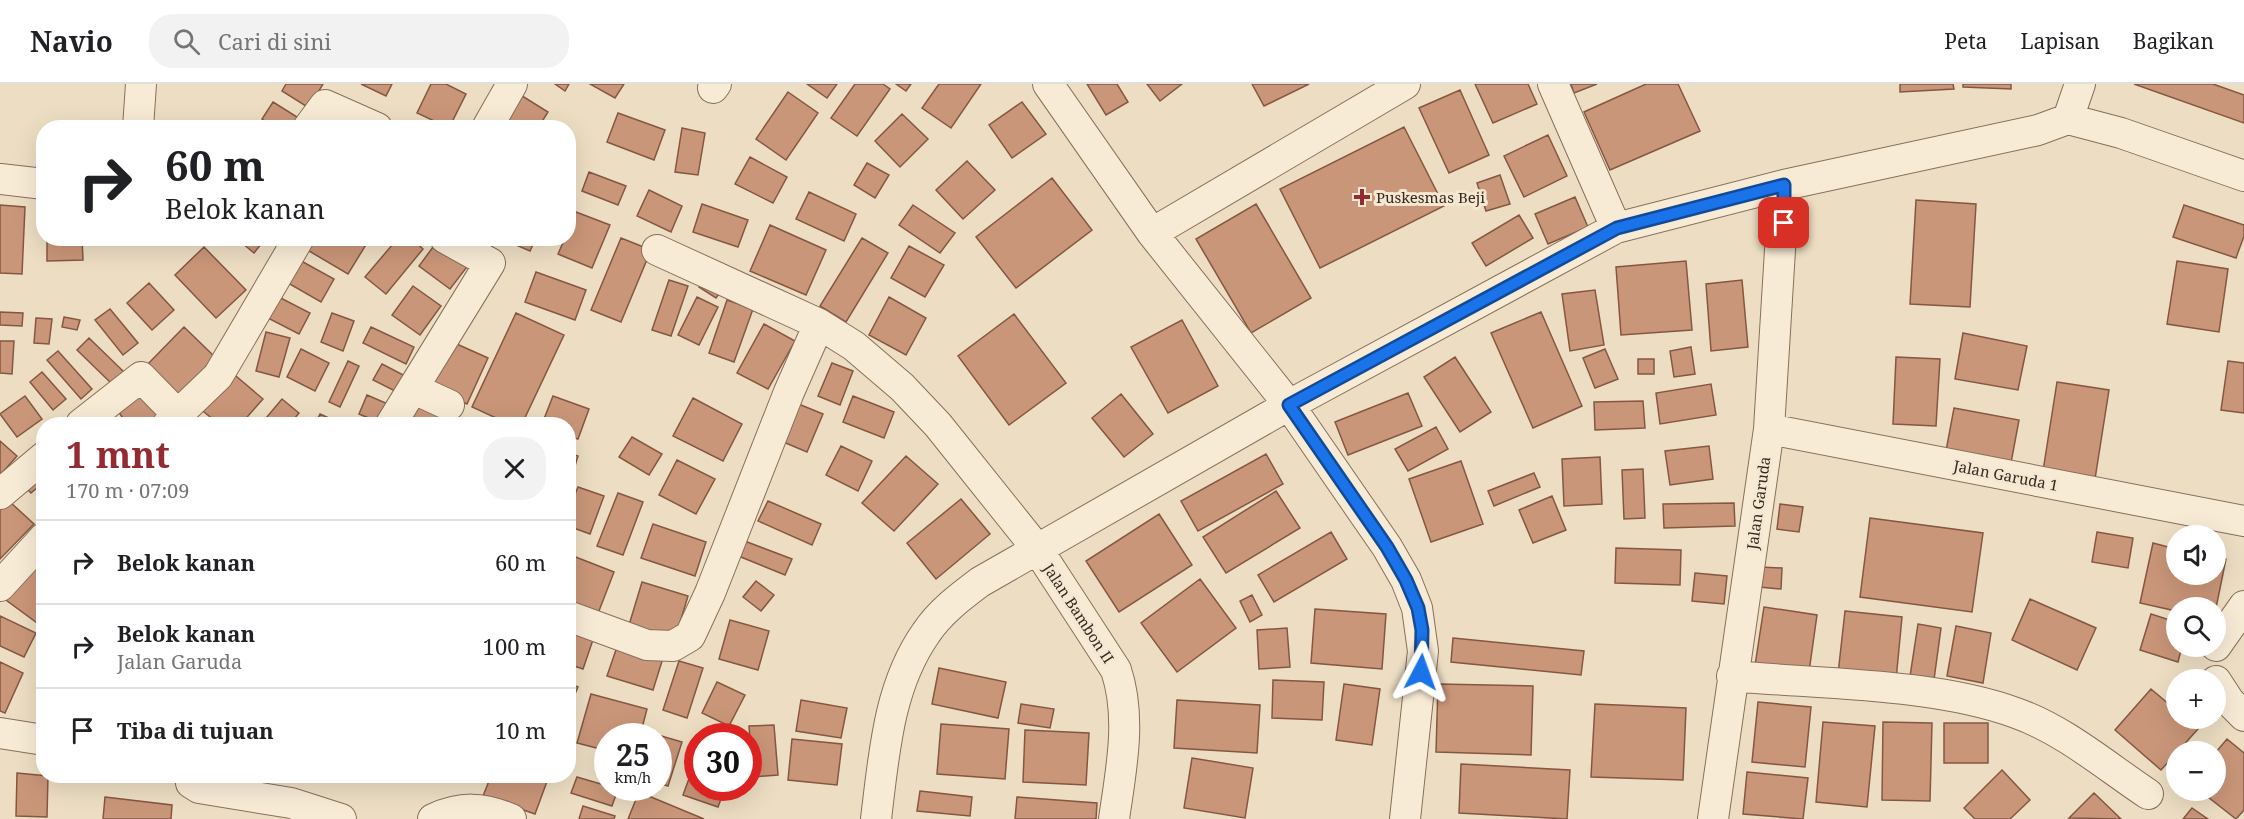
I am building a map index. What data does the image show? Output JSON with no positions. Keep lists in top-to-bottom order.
{
  "streets": {
    "street": ["Jalan Garuda 1", "Jalan Garuda", "Jalan Bambon II"]
  },
  "crossings": [
    ["Jalan Garuda 1", "Jalan Garuda"]
  ],
  "places": {
    "health": ["Puskesmas Beji"]
  },
  "page": {
    "header": "Navio",
    "search": "Cari di sini",
    "nav": ["Peta", "Lapisan", "Bagikan"],
    "turn": ["60 m", "Belok kanan"],
    "heading": ["1 mnt", "170 m · 07:09"],
    "list": [
      {
        "name": "Belok kanan",
        "value": "60 m"
      },
      {
        "name": "Belok kanan",
        "note": "Jalan Garuda",
        "value": "100 m"
      },
      {
        "name": "Tiba di tujuan",
        "value": "10 m"
      }
    ],
    "map_buttons": ["+", "−"],
    "speed": "25 km/h",
    "limit": "30"
  }
}
